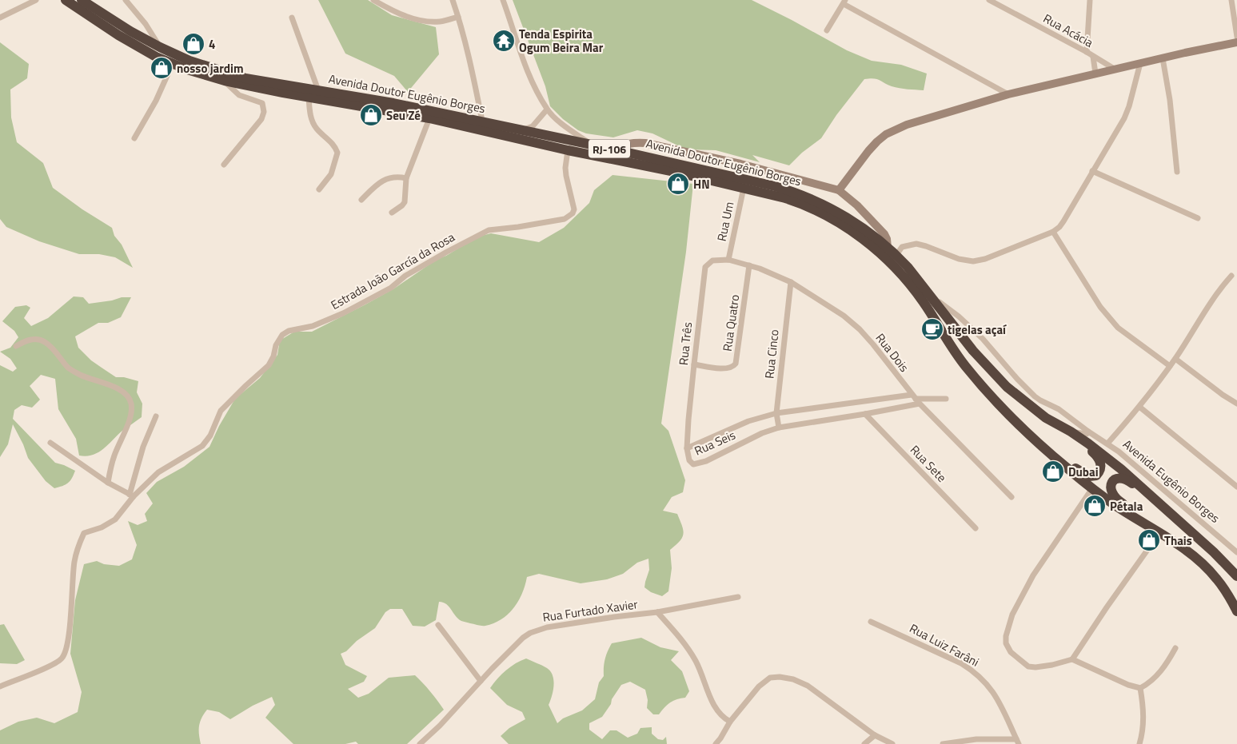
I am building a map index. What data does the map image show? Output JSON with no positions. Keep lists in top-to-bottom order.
{
  "streets": {
    "highway": ["Avenida Doutor Eugênio Borges", "RJ-106"],
    "street": [
      "Rua Acácia",
      "Rua Um",
      "Estrada João García da Rosa",
      "Rua Quatro",
      "Rua Três",
      "Rua Dois",
      "Rua Cinco",
      "Rua Seis",
      "Rua Sete",
      "Avenida Eugênio Borges",
      "Rua Furtado Xavier",
      "Rua Luiz Farâni"
    ]
  },
  "crossings": [
    ["Avenida Doutor Eugênio Borges", "Rua Um"],
    ["Avenida Doutor Eugênio Borges", "Estrada João García da Rosa"],
    ["Avenida Doutor Eugênio Borges", "Avenida Eugênio Borges"],
    ["Rua Um", "Rua Três"],
    ["Rua Um", "Rua Dois"],
    ["Rua Quatro", "Rua Três"],
    ["Rua Quatro", "Rua Dois"],
    ["Rua Três", "Rua Dois"],
    ["Rua Três", "Rua Seis"],
    ["Rua Dois", "Rua Cinco"],
    ["Rua Dois", "Rua Seis"],
    ["Rua Cinco", "Rua Seis"],
    ["Rua Seis", "Rua Sete"]
  ],
  "places": {
    "temple": ["Tenda Espirita Ogum Beira Mar"],
    "shop": [
      "4",
      "nosso jardim",
      "Seu Zé",
      "HN",
      "Dubai",
      "Pétala",
      "Thais"
    ],
    "cafe": ["tigelas açaí"]
  }
}
